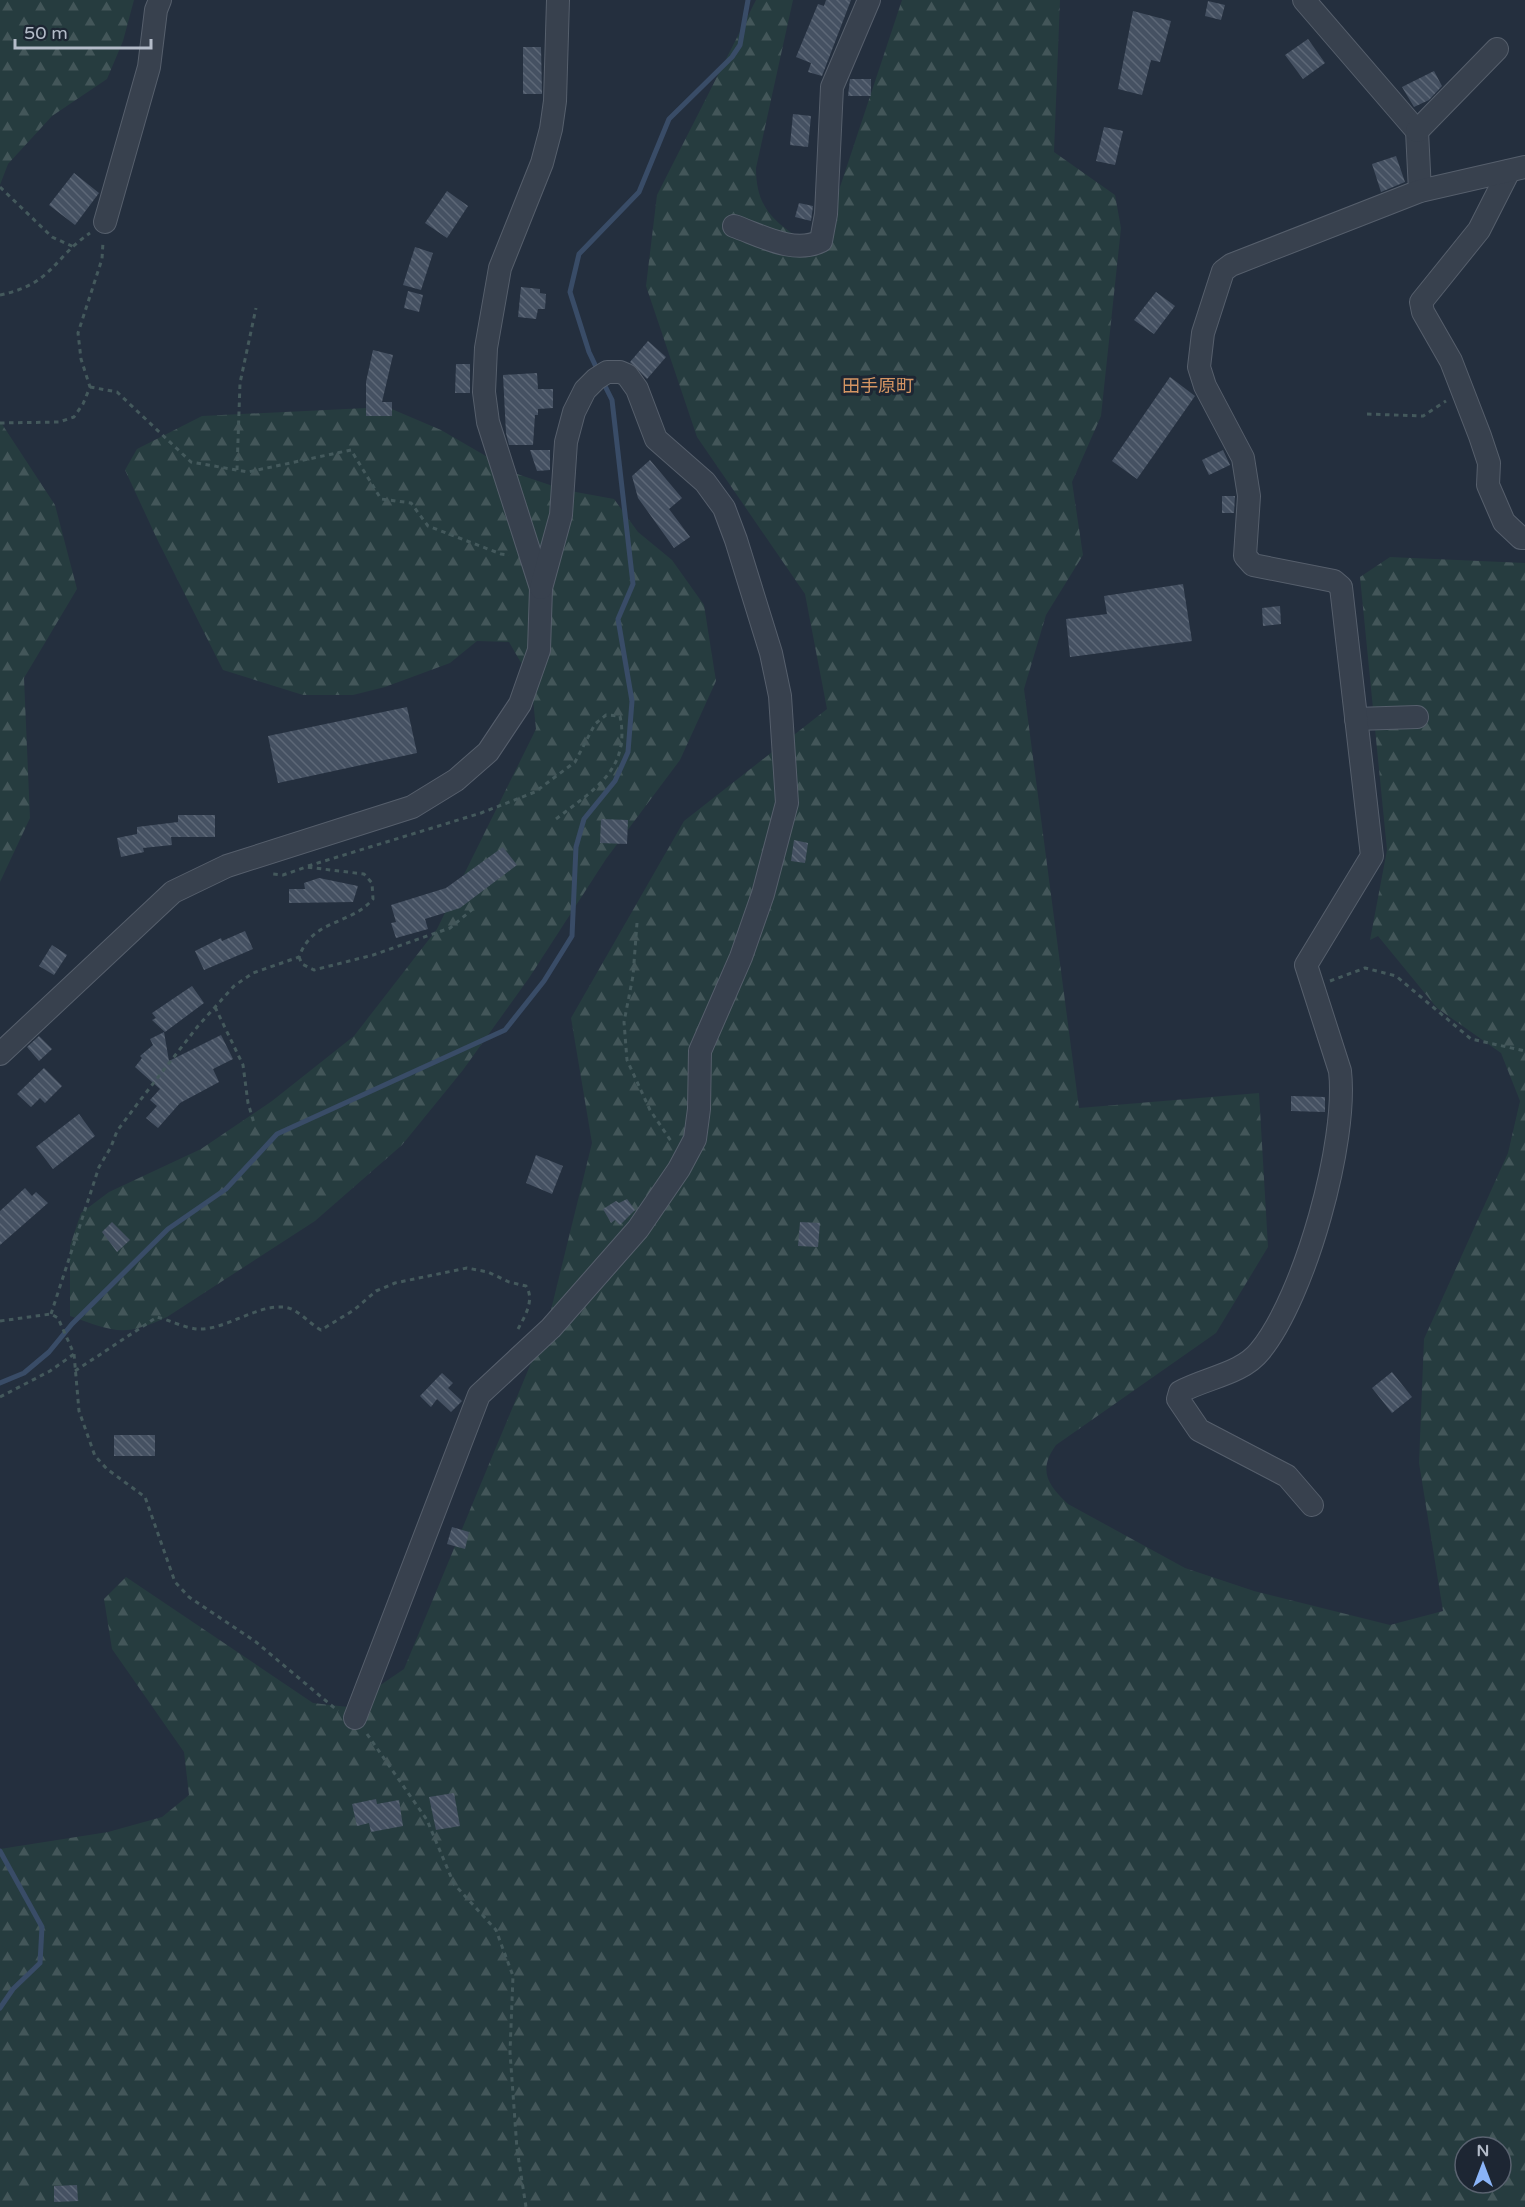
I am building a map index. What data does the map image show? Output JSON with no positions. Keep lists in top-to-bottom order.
{
  "districts": ["田手原町"],
  "scale_bar": "50 m",
  "north": "top"
}
